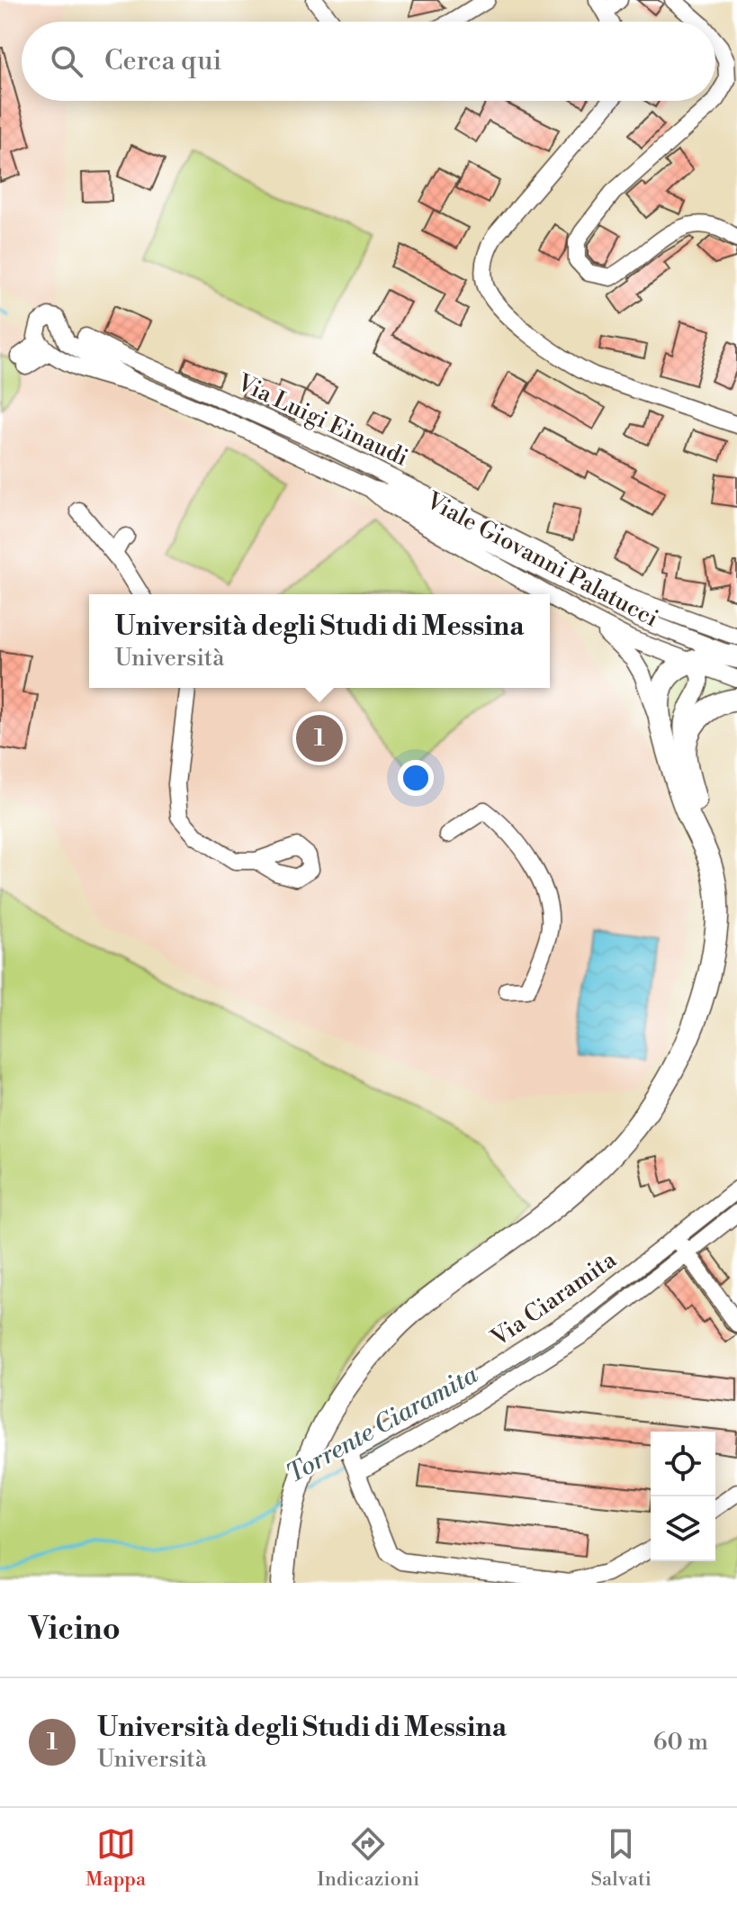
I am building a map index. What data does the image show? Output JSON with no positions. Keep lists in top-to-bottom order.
{
  "streets": {
    "street": ["Via Luigi Einaudi", "Viale Giovanni Palatucci", "Via Ciaramita"]
  },
  "crossings": [
    ["Via Luigi Einaudi", "Viale Giovanni Palatucci"]
  ],
  "water": ["Torrente Ciaramita"],
  "page": {
    "search": "Cerca qui",
    "popup": ["Università degli Studi di Messina", "Università"],
    "pins": "1",
    "heading": "Vicino",
    "list": [
      {
        "mark": "1",
        "name": "Università degli Studi di Messina",
        "note": "Università",
        "value": "60 m"
      }
    ],
    "nav": ["Mappa", "Indicazioni", "Salvati"]
  }
}
